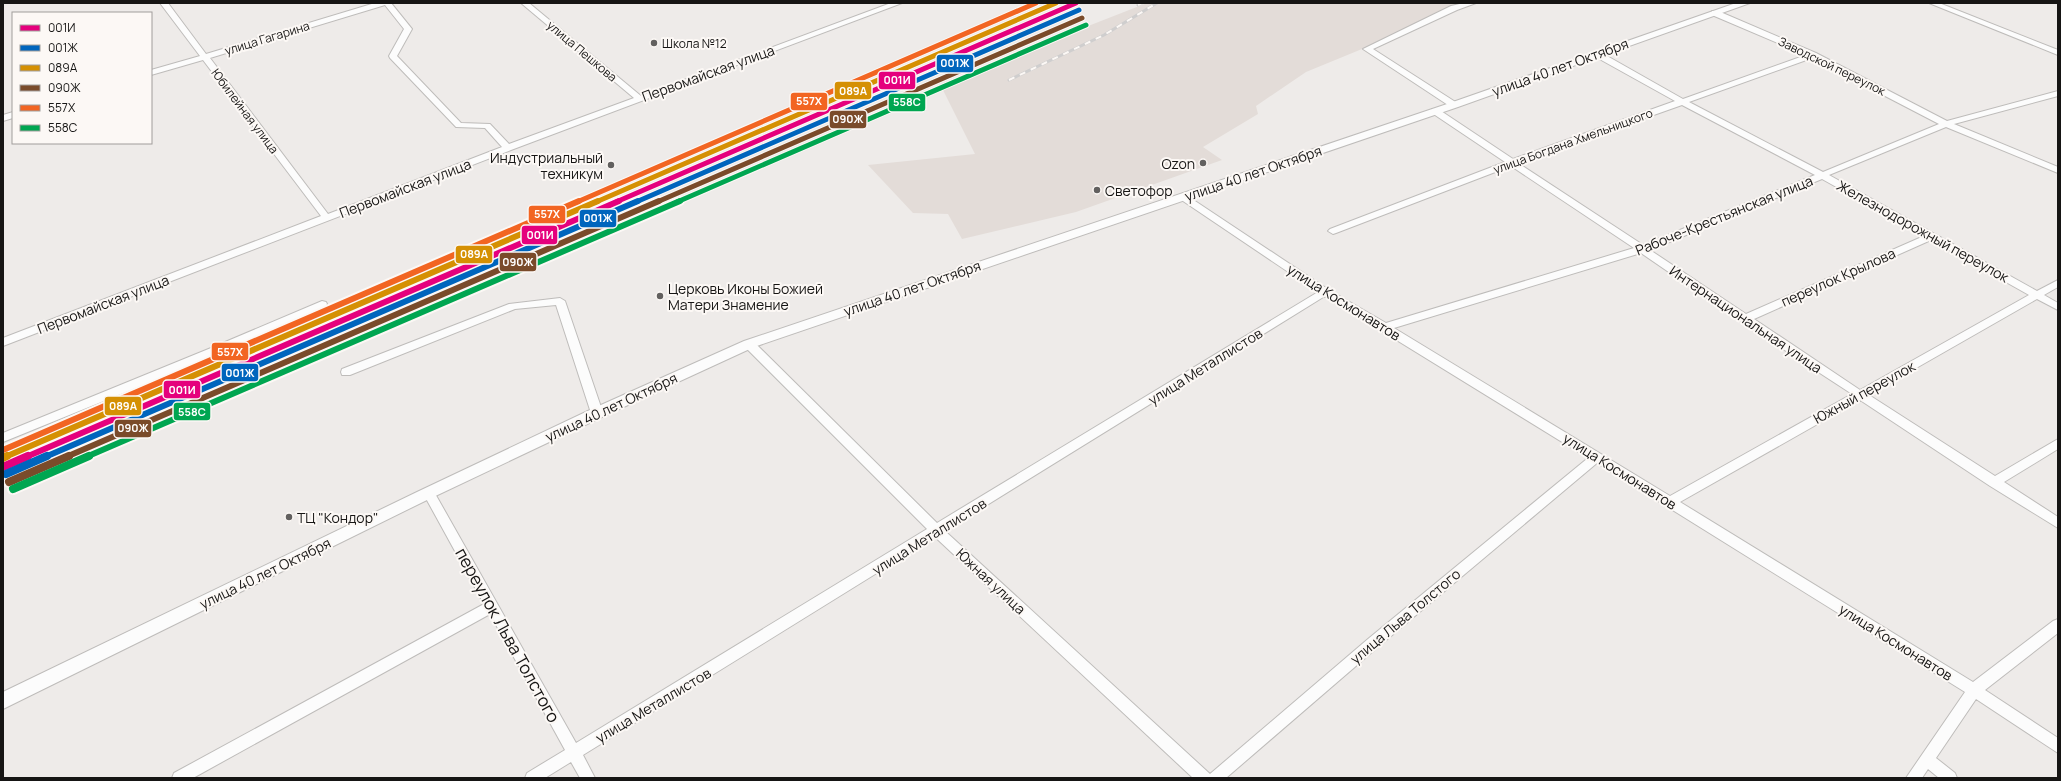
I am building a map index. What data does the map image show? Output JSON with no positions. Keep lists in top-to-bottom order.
{
  "streets": {
    "street": [
      "улица Гагарина",
      "улица Пешкова",
      "Заводской переулок",
      "улица 40 лет Октября",
      "Первомайская улица",
      "Юбилейная улица",
      "улица Богдана Хмельницкого",
      "Рабоче-Крестьянская улица",
      "Железнодорожный переулок",
      "переулок Крылова",
      "улица Космонавтов",
      "Интернациональная улица",
      "улица Металлистов",
      "Южный переулок",
      "Южная улица",
      "улица Льва Толстого",
      "переулок Льва Толстого"
    ]
  },
  "crossings": [
    ["улица Гагарина", "Юбилейная улица"],
    ["улица Пешкова", "Первомайская улица"],
    ["Заводской переулок", "улица 40 лет Октября"],
    ["Заводской переулок", "улица Богдана Хмельницкого"],
    ["Заводской переулок", "Рабоче-Крестьянская улица"],
    ["улица 40 лет Октября", "Железнодорожный переулок"],
    ["улица 40 лет Октября", "улица Космонавтов"],
    ["улица 40 лет Октября", "Интернациональная улица"],
    ["улица 40 лет Октября", "Южная улица"],
    ["улица 40 лет Октября", "переулок Льва Толстого"],
    ["Первомайская улица", "Юбилейная улица"],
    ["улица Богдана Хмельницкого", "Железнодорожный переулок"],
    ["улица Богдана Хмельницкого", "Интернациональная улица"],
    ["Рабоче-Крестьянская улица", "Железнодорожный переулок"],
    ["Рабоче-Крестьянская улица", "улица Космонавтов"],
    ["Рабоче-Крестьянская улица", "Интернациональная улица"],
    ["Железнодорожный переулок", "переулок Крылова"],
    ["Железнодорожный переулок", "Южный переулок"],
    ["переулок Крылова", "Интернациональная улица"],
    ["улица Космонавтов", "улица Металлистов"],
    ["улица Космонавтов", "Южный переулок"],
    ["улица Космонавтов", "улица Льва Толстого"],
    ["Интернациональная улица", "Южный переулок"],
    ["улица Металлистов", "Южная улица"],
    ["улица Металлистов", "переулок Льва Толстого"]
  ],
  "places": [
    "Школа №12",
    "Ozon",
    "Индустриальный техникум",
    "Светофор",
    "Церковь Иконы Божией Матери Знамение",
    "ТЦ \"Кондор\""
  ],
  "lines": [
    "transit line 001И",
    "transit line 089А",
    "transit line 557Х",
    "transit line 001Ж",
    "transit line 090Ж",
    "transit line 558С"
  ],
  "legend": [
    "001И",
    "001Ж",
    "089А",
    "090Ж",
    "557Х",
    "558С"
  ]
}
